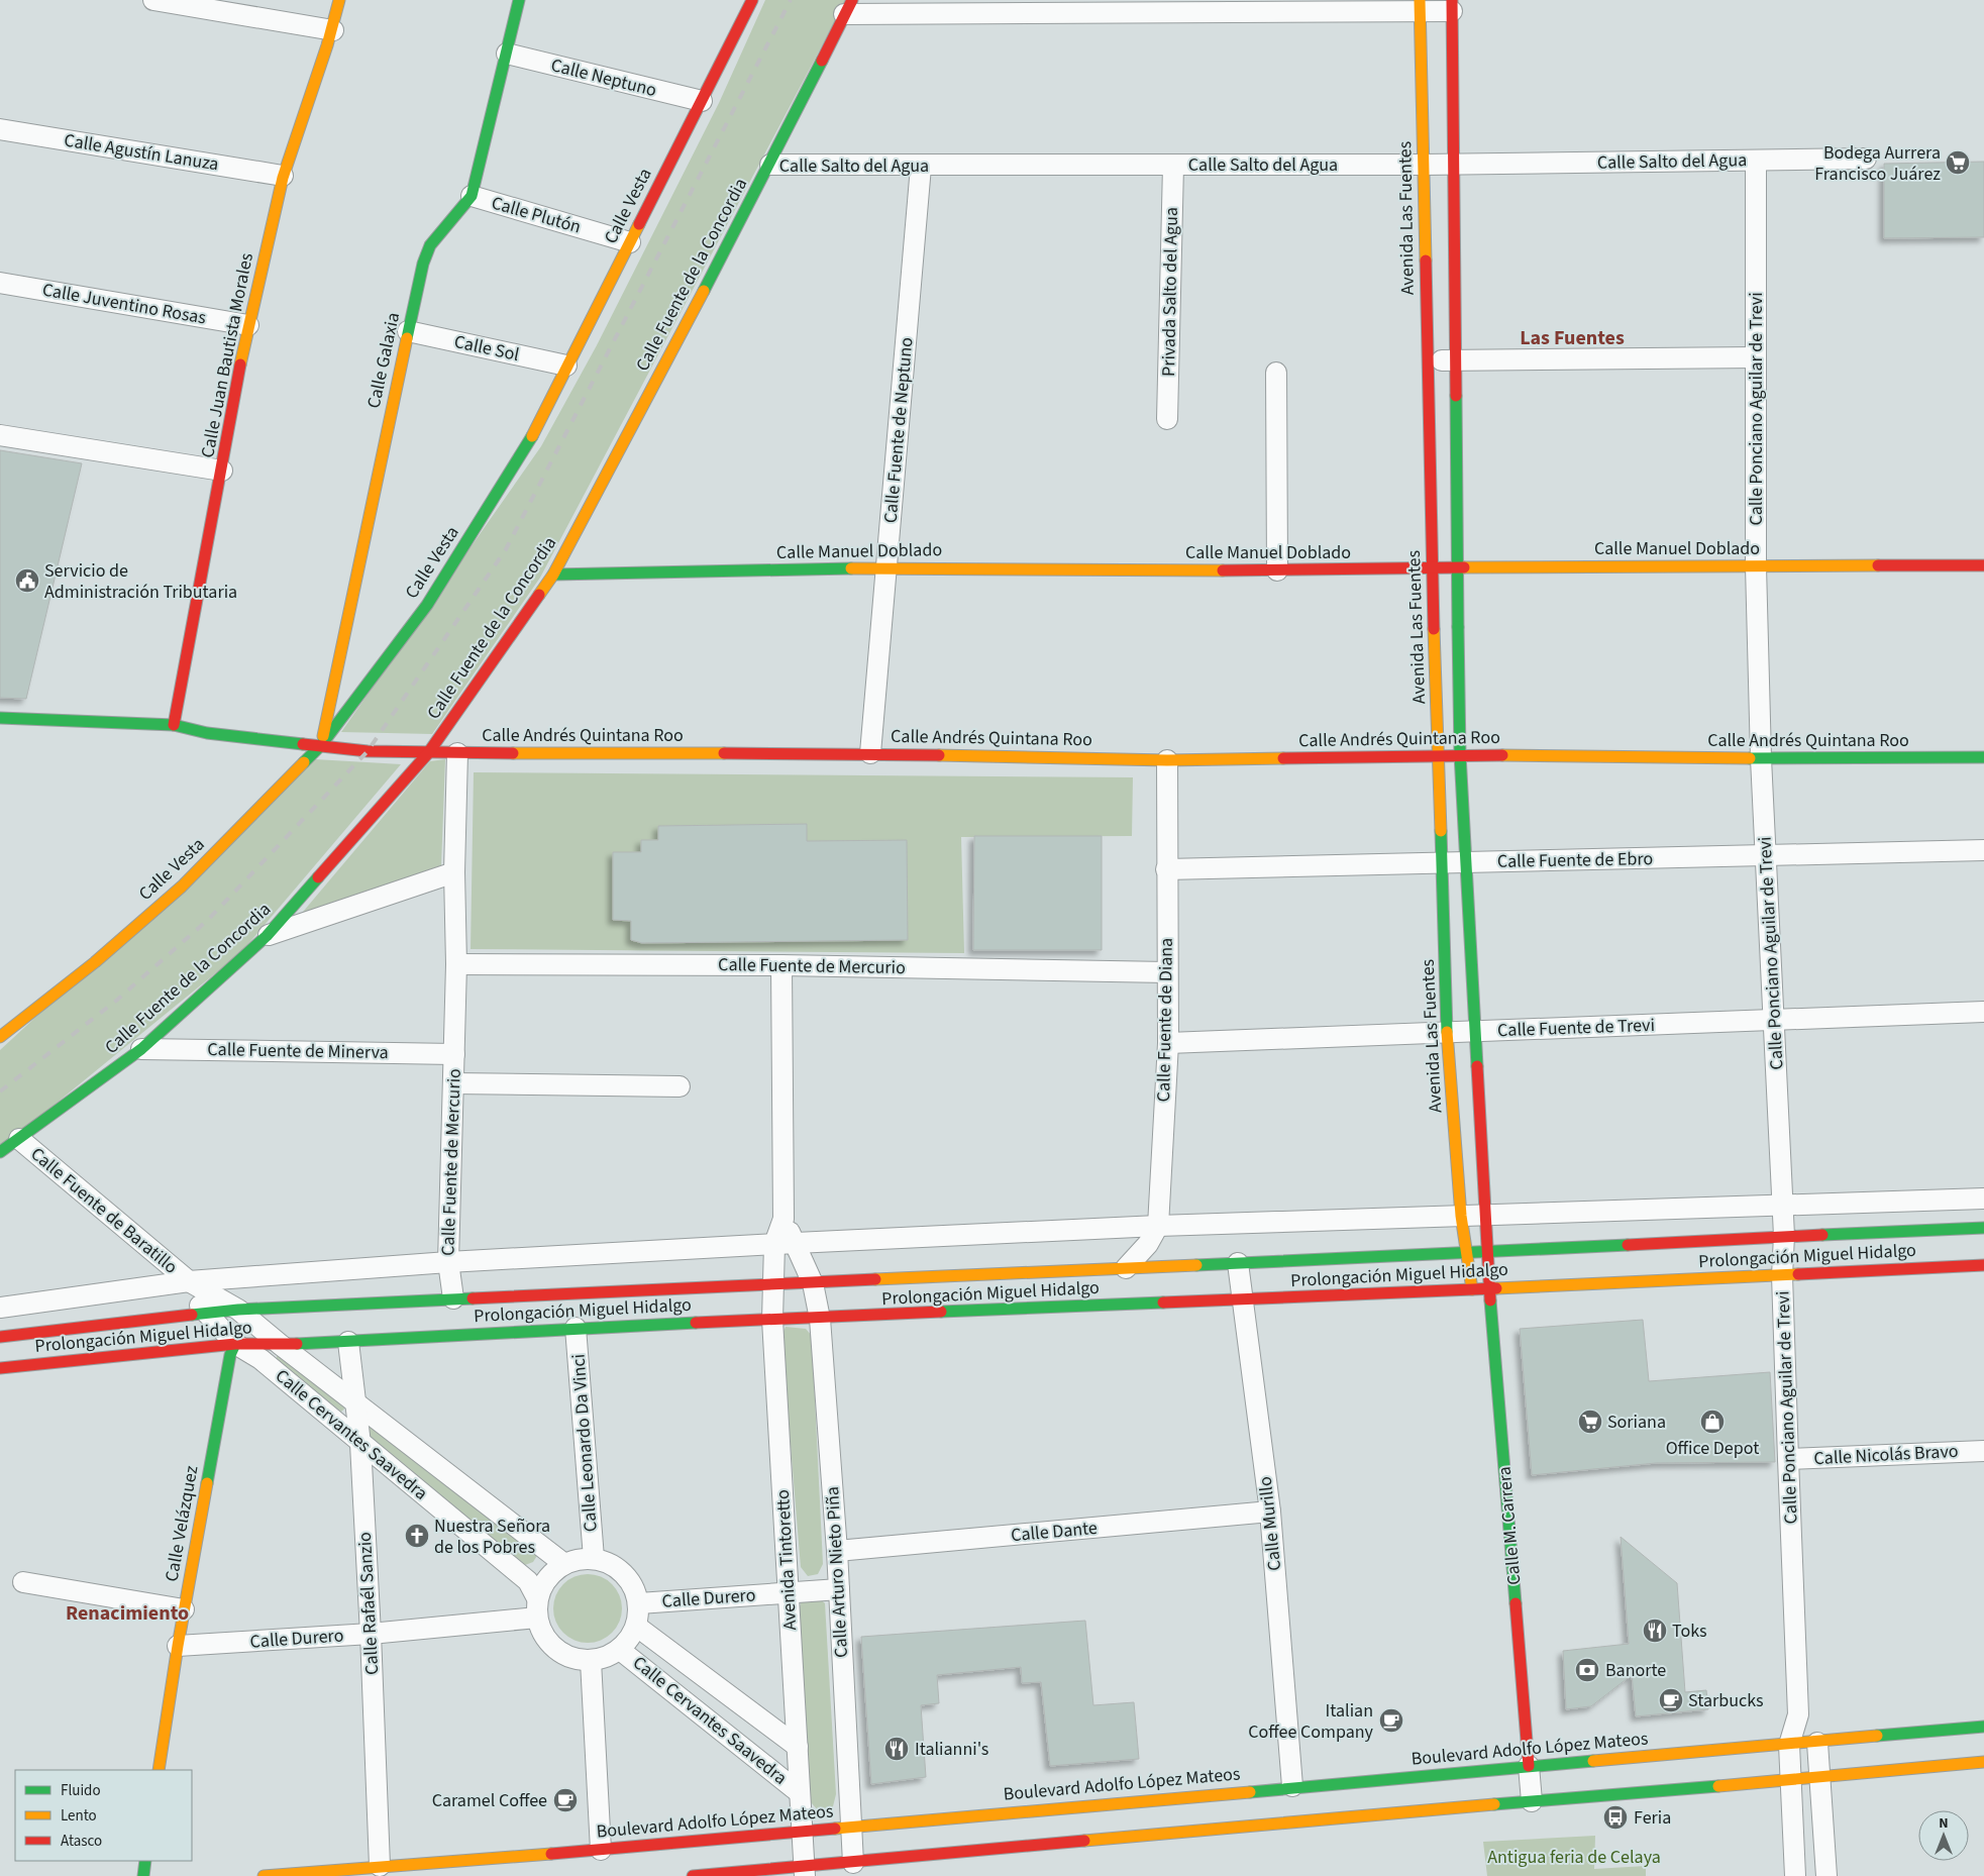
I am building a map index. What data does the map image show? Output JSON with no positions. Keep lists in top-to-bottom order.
{
  "streets": {
    "main road": [
      "Calle Vesta",
      "Avenida Las Fuentes",
      "Calle Fuente de la Concordia",
      "Calle Juan Bautista Morales",
      "Calle Galaxia",
      "Calle Manuel Doblado",
      "Calle Andrés Quintana Roo",
      "Prolongación Miguel Hidalgo",
      "Calle Velázquez",
      "Calle M. Carrera",
      "Boulevard Adolfo López Mateos"
    ],
    "street": [
      "Calle Neptuno",
      "Calle Agustín Lanuza",
      "Calle Salto del Agua",
      "Calle Plutón",
      "Privada Salto del Agua",
      "Calle Juventino Rosas",
      "Calle Sol",
      "Calle Ponciano Aguilar de Trevi",
      "Calle Fuente de Neptuno",
      "Calle Fuente de Ebro",
      "Calle Fuente de Mercurio",
      "Calle Fuente de Diana",
      "Calle Fuente de Trevi",
      "Calle Fuente de Minerva",
      "Calle Fuente de Baratillo",
      "Calle Cervantes Saavedra",
      "Calle Leonardo Da Vinci",
      "Calle Nicolás Bravo",
      "Calle Murillo",
      "Calle Dante",
      "Avenida Tintoretto",
      "Calle Arturo Nieto Piña",
      "Calle Durero",
      "Calle Rafaél Sanzio"
    ]
  },
  "crossings": [
    ["Calle Neptuno", "Calle Vesta"],
    ["Calle Neptuno", "Calle Galaxia"],
    ["Calle Agustín Lanuza", "Calle Juan Bautista Morales"],
    ["Calle Salto del Agua", "Avenida Las Fuentes"],
    ["Calle Salto del Agua", "Calle Fuente de la Concordia"],
    ["Calle Salto del Agua", "Privada Salto del Agua"],
    ["Calle Salto del Agua", "Calle Ponciano Aguilar de Trevi"],
    ["Calle Salto del Agua", "Calle Fuente de Neptuno"],
    ["Calle Vesta", "Calle Plutón"],
    ["Calle Vesta", "Calle Sol"],
    ["Calle Vesta", "Calle Galaxia"],
    ["Calle Vesta", "Calle Andrés Quintana Roo"],
    ["Calle Plutón", "Calle Galaxia"],
    ["Avenida Las Fuentes", "Calle Manuel Doblado"],
    ["Avenida Las Fuentes", "Calle Andrés Quintana Roo"],
    ["Avenida Las Fuentes", "Calle Fuente de Ebro"],
    ["Avenida Las Fuentes", "Calle Fuente de Trevi"],
    ["Avenida Las Fuentes", "Prolongación Miguel Hidalgo"],
    ["Calle Fuente de la Concordia", "Calle Manuel Doblado"],
    ["Calle Fuente de la Concordia", "Calle Andrés Quintana Roo"],
    ["Calle Fuente de la Concordia", "Calle Fuente de Minerva"],
    ["Calle Fuente de la Concordia", "Calle Fuente de Baratillo"],
    ["Calle Juventino Rosas", "Calle Juan Bautista Morales"],
    ["Calle Sol", "Calle Galaxia"],
    ["Calle Juan Bautista Morales", "Calle Andrés Quintana Roo"],
    ["Calle Galaxia", "Calle Andrés Quintana Roo"],
    ["Calle Ponciano Aguilar de Trevi", "Calle Manuel Doblado"],
    ["Calle Ponciano Aguilar de Trevi", "Calle Andrés Quintana Roo"],
    ["Calle Ponciano Aguilar de Trevi", "Calle Fuente de Ebro"],
    ["Calle Ponciano Aguilar de Trevi", "Calle Fuente de Trevi"],
    ["Calle Ponciano Aguilar de Trevi", "Prolongación Miguel Hidalgo"],
    ["Calle Ponciano Aguilar de Trevi", "Calle Nicolás Bravo"],
    ["Calle Ponciano Aguilar de Trevi", "Boulevard Adolfo López Mateos"],
    ["Calle Fuente de Neptuno", "Calle Manuel Doblado"],
    ["Calle Fuente de Neptuno", "Calle Andrés Quintana Roo"],
    ["Calle Andrés Quintana Roo", "Calle Fuente de Mercurio"],
    ["Calle Andrés Quintana Roo", "Calle Fuente de Diana"],
    ["Calle Fuente de Ebro", "Calle Fuente de Diana"],
    ["Calle Fuente de Mercurio", "Calle Fuente de Diana"],
    ["Calle Fuente de Mercurio", "Calle Fuente de Minerva"],
    ["Calle Fuente de Mercurio", "Prolongación Miguel Hidalgo"],
    ["Calle Fuente de Diana", "Calle Fuente de Trevi"],
    ["Calle Fuente de Diana", "Prolongación Miguel Hidalgo"],
    ["Calle Fuente de Baratillo", "Prolongación Miguel Hidalgo"],
    ["Calle Fuente de Baratillo", "Calle Cervantes Saavedra"],
    ["Prolongación Miguel Hidalgo", "Calle Cervantes Saavedra"],
    ["Prolongación Miguel Hidalgo", "Calle Leonardo Da Vinci"],
    ["Prolongación Miguel Hidalgo", "Calle Velázquez"],
    ["Prolongación Miguel Hidalgo", "Calle Murillo"],
    ["Prolongación Miguel Hidalgo", "Calle M. Carrera"],
    ["Prolongación Miguel Hidalgo", "Avenida Tintoretto"],
    ["Prolongación Miguel Hidalgo", "Calle Arturo Nieto Piña"],
    ["Prolongación Miguel Hidalgo", "Calle Rafaél Sanzio"],
    ["Calle Cervantes Saavedra", "Calle Leonardo Da Vinci"],
    ["Calle Cervantes Saavedra", "Calle Velázquez"],
    ["Calle Cervantes Saavedra", "Avenida Tintoretto"],
    ["Calle Cervantes Saavedra", "Calle Durero"],
    ["Calle Cervantes Saavedra", "Calle Rafaél Sanzio"],
    ["Calle Leonardo Da Vinci", "Calle Durero"],
    ["Calle Velázquez", "Calle Durero"],
    ["Calle Murillo", "Calle Dante"],
    ["Calle Murillo", "Boulevard Adolfo López Mateos"],
    ["Calle M. Carrera", "Boulevard Adolfo López Mateos"],
    ["Calle Dante", "Calle Arturo Nieto Piña"],
    ["Avenida Tintoretto", "Calle Durero"],
    ["Avenida Tintoretto", "Boulevard Adolfo López Mateos"],
    ["Calle Arturo Nieto Piña", "Calle Durero"],
    ["Calle Arturo Nieto Piña", "Boulevard Adolfo López Mateos"],
    ["Calle Durero", "Calle Rafaél Sanzio"],
    ["Calle Rafaél Sanzio", "Boulevard Adolfo López Mateos"]
  ],
  "districts": ["Las Fuentes", "Renacimiento"],
  "parks": ["Antigua feria de Celaya"],
  "places": {
    "supermarket": ["Bodega Aurrera Francisco Juárez", "Soriana"],
    "public building": ["Servicio de Administración Tributaria"],
    "shop": ["Office Depot"],
    "church": ["Nuestra Señora de los Pobres"],
    "restaurant": ["Toks", "Italianni's"],
    "bank": ["Banorte"],
    "cafe": ["Starbucks", "Italian Coffee Company", "Caramel Coffee"],
    "bus stop": ["Feria"]
  },
  "legend": ["Fluido", "Lento", "Atasco"],
  "north": "top"
}
